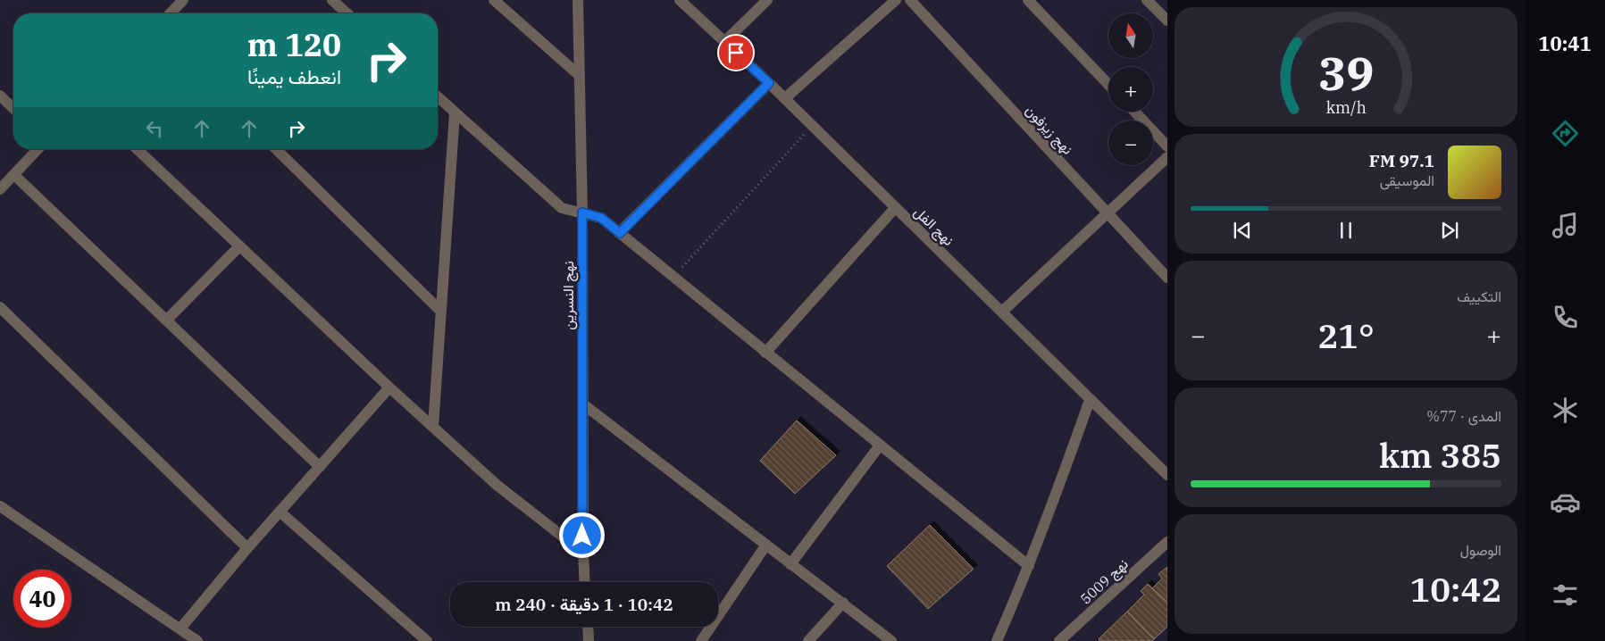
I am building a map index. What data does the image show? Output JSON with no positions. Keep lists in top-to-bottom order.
{
  "streets": {
    "street": [
      "نهج زيزفون",
      "نهج الفل",
      "نهج النسرين",
      "نهج 5009"
    ]
  },
  "north": "top",
  "page": {
    "tabs": "10:41",
    "map_buttons": ["+", "−"],
    "turn": ["120 m", "انعطف يمينًا"],
    "song": ["97.1 FM", "الموسيقى"],
    "tile": [
      "التكييف",
      ["المدى · 77%", "385 km"],
      ["الوصول", "10:42"]
    ],
    "heat": ["−", "21°", "+"],
    "limit": "40",
    "trip": "10:42 · 1 دقيقة · 240 m",
    "gauge": ["39", "km/h"]
  }
}
